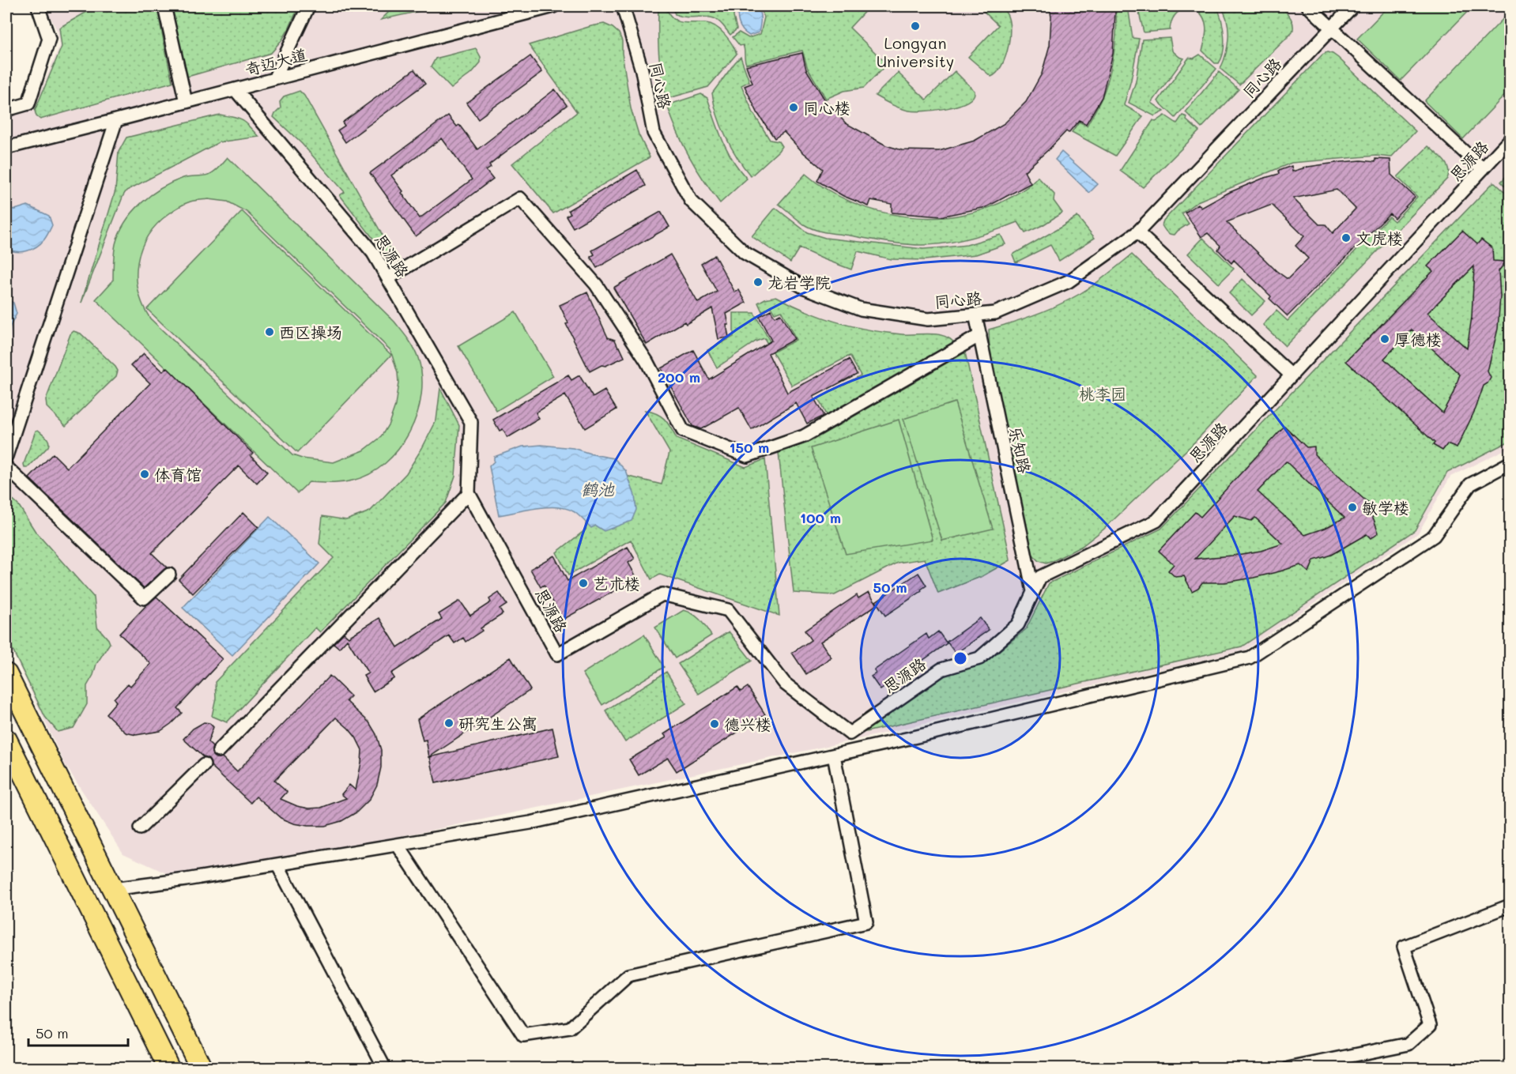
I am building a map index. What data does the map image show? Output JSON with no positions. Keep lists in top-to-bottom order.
{
  "streets": {
    "street": [
      "奇迈大道",
      "同心路",
      "思源路",
      "乐知路"
    ]
  },
  "crossings": [
    ["奇迈大道", "思源路"],
    ["同心路", "乐知路"],
    ["思源路", "乐知路"]
  ],
  "water": ["鹤池"],
  "parks": ["桃李园"],
  "places": [
    "Longyan University",
    "同心楼",
    "文虎楼",
    "龙岩学院",
    "西区操场",
    "厚德楼",
    "体育馆",
    "敏学楼",
    "艺术楼",
    "研究生公寓",
    "德兴楼"
  ],
  "scale_bar": "50 m",
  "rings": [
    "200 m",
    "150 m",
    "100 m",
    "50 m"
  ]
}
